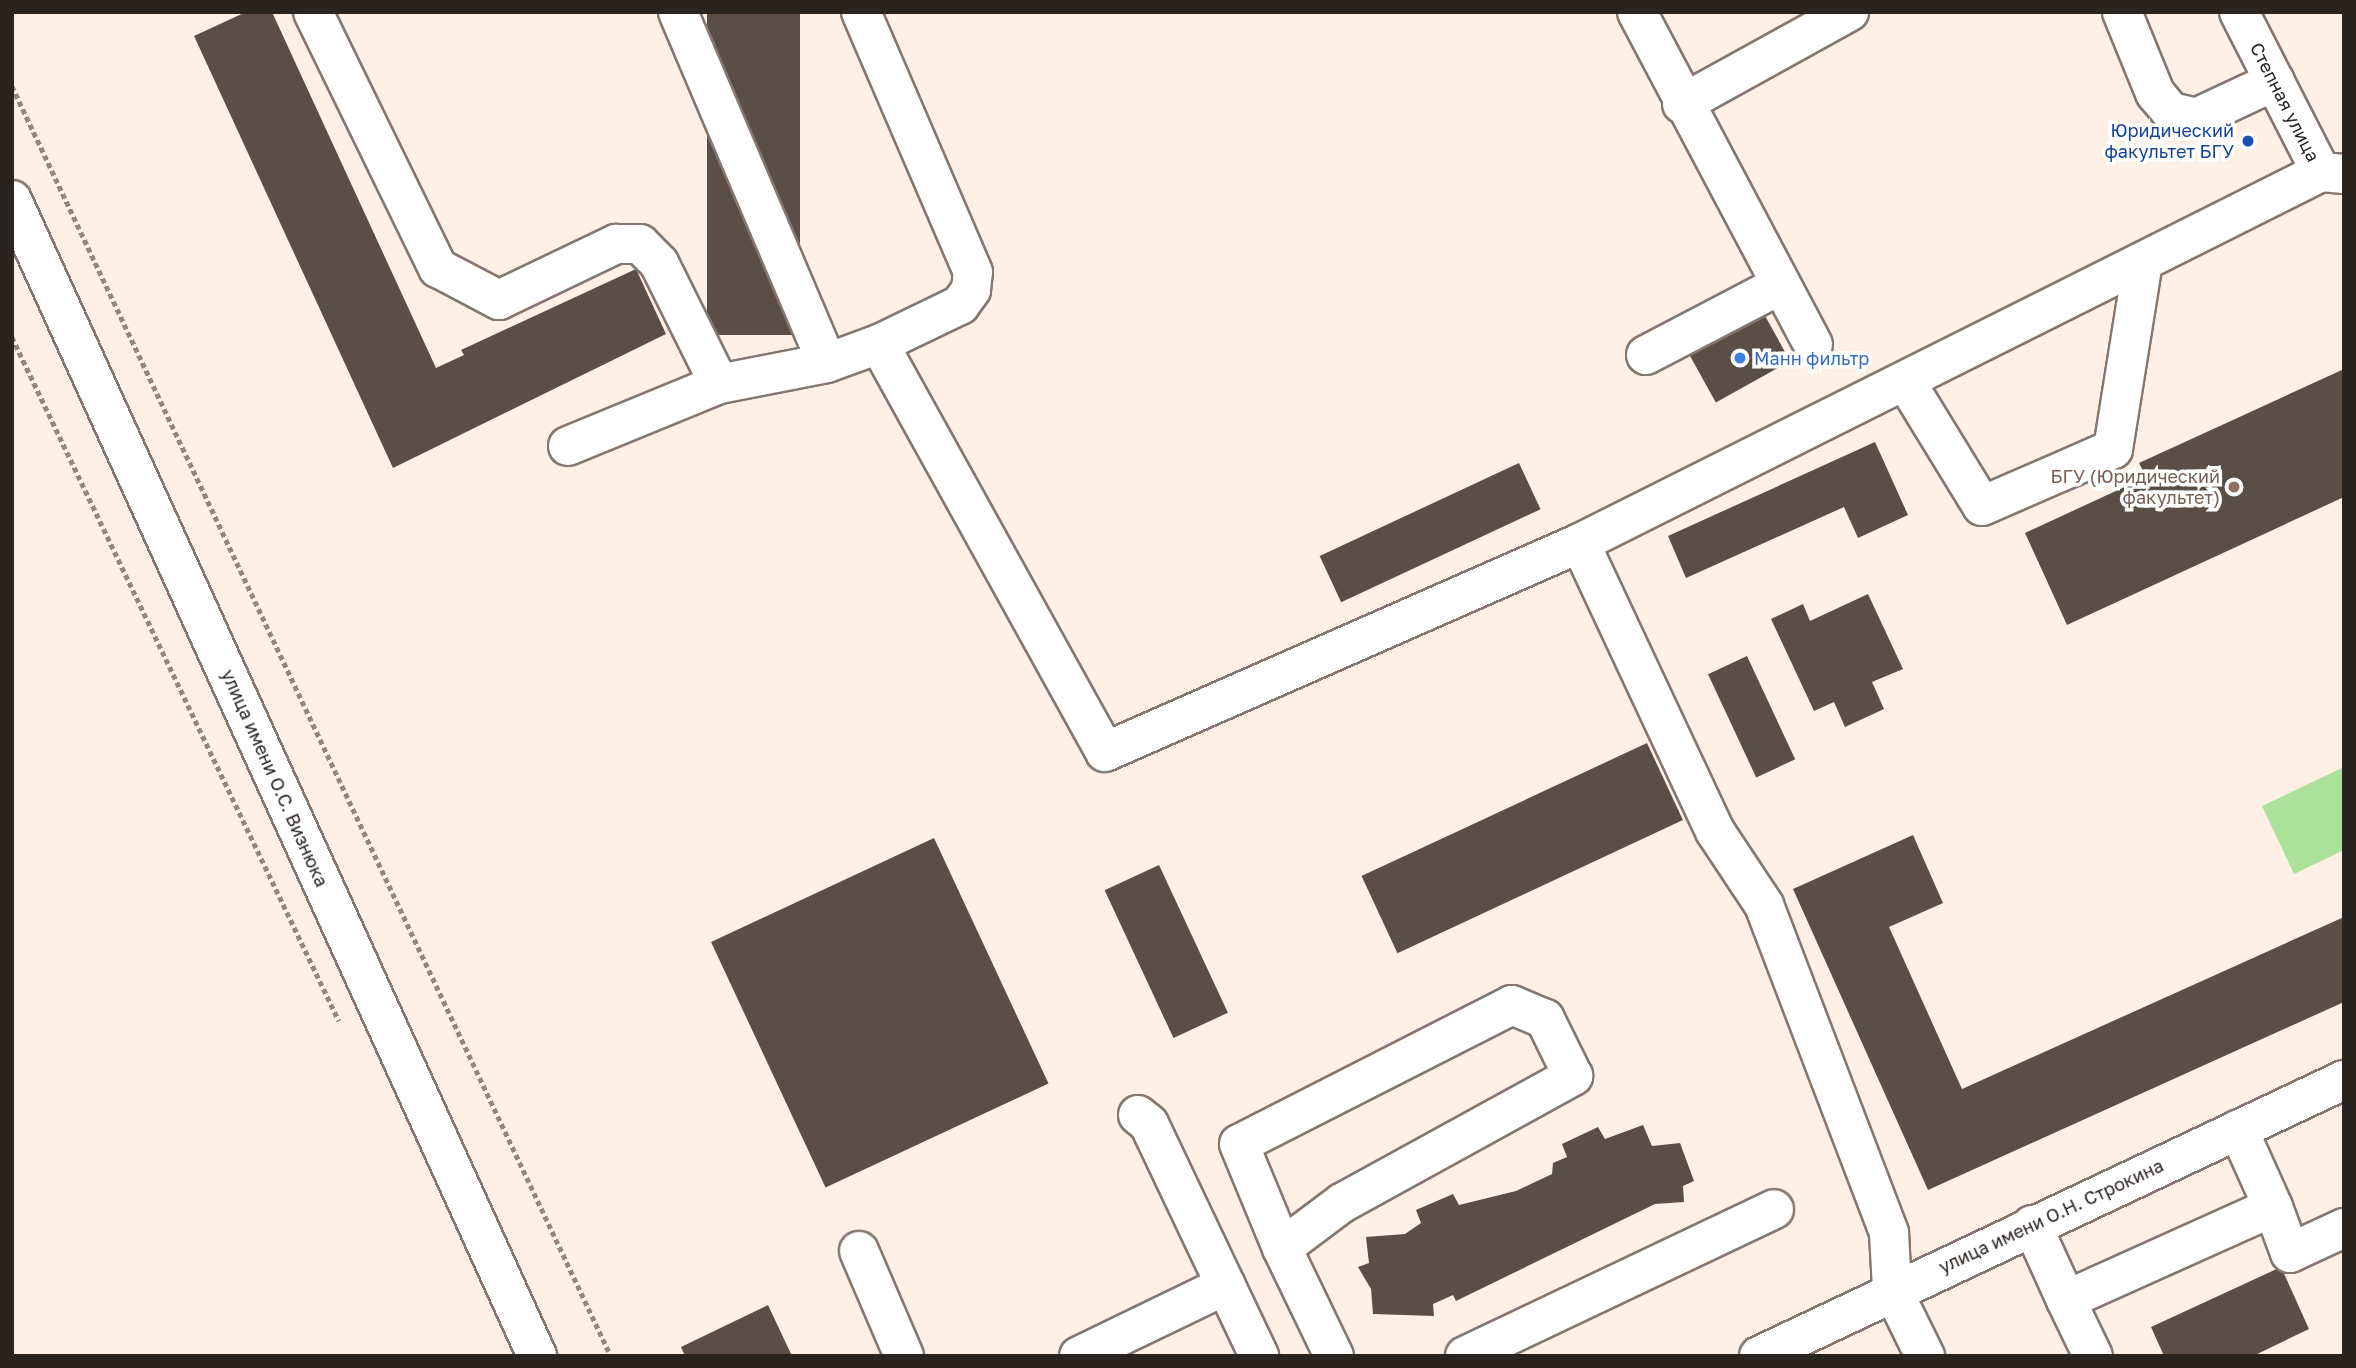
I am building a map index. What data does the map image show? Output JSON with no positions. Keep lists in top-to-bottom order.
{
  "streets": {
    "street": ["Степная улица", "улица имени О.С. Визнюка", "улица имени О.Н. Строкина"]
  },
  "places": ["Юридический факультет БГУ", "Манн фильтр", "БГУ (Юридический факультет)"]
}
